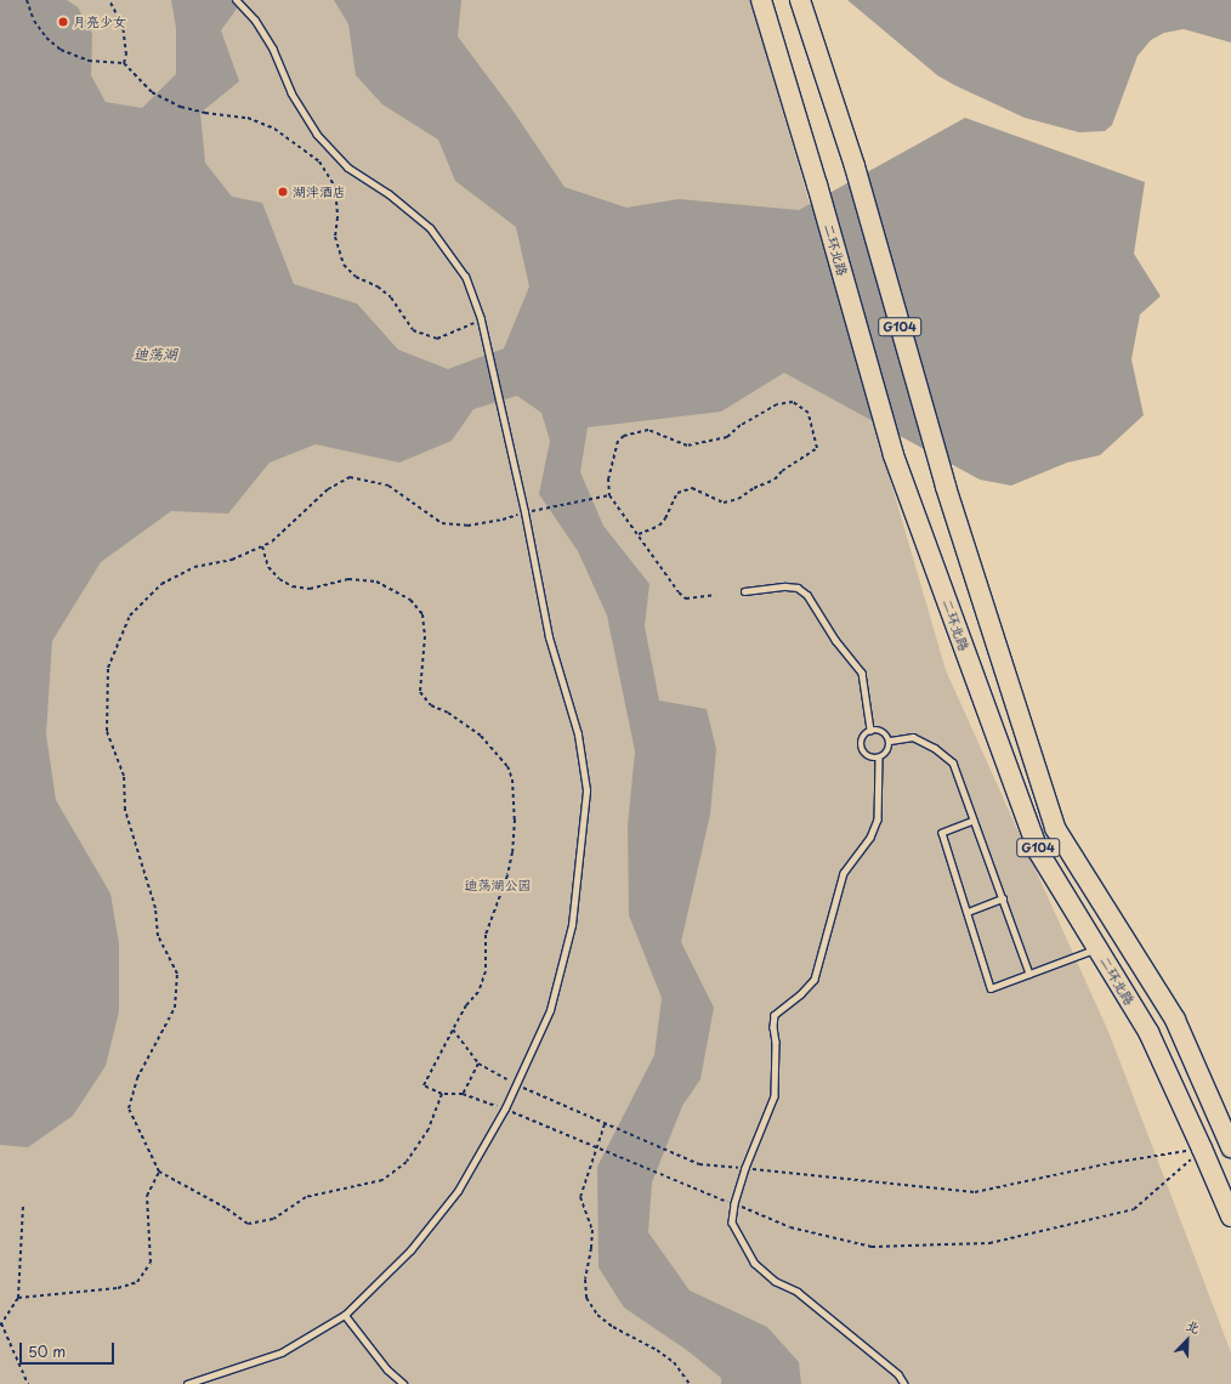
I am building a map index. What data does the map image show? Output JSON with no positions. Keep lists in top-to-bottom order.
{
  "streets": {
    "highway": ["二环北路", "G104"]
  },
  "water": ["迪荡湖"],
  "parks": ["迪荡湖公园"],
  "places": ["月亮少女", "湖泮酒店"],
  "scale_bar": "50 m",
  "north": "top right"
}
